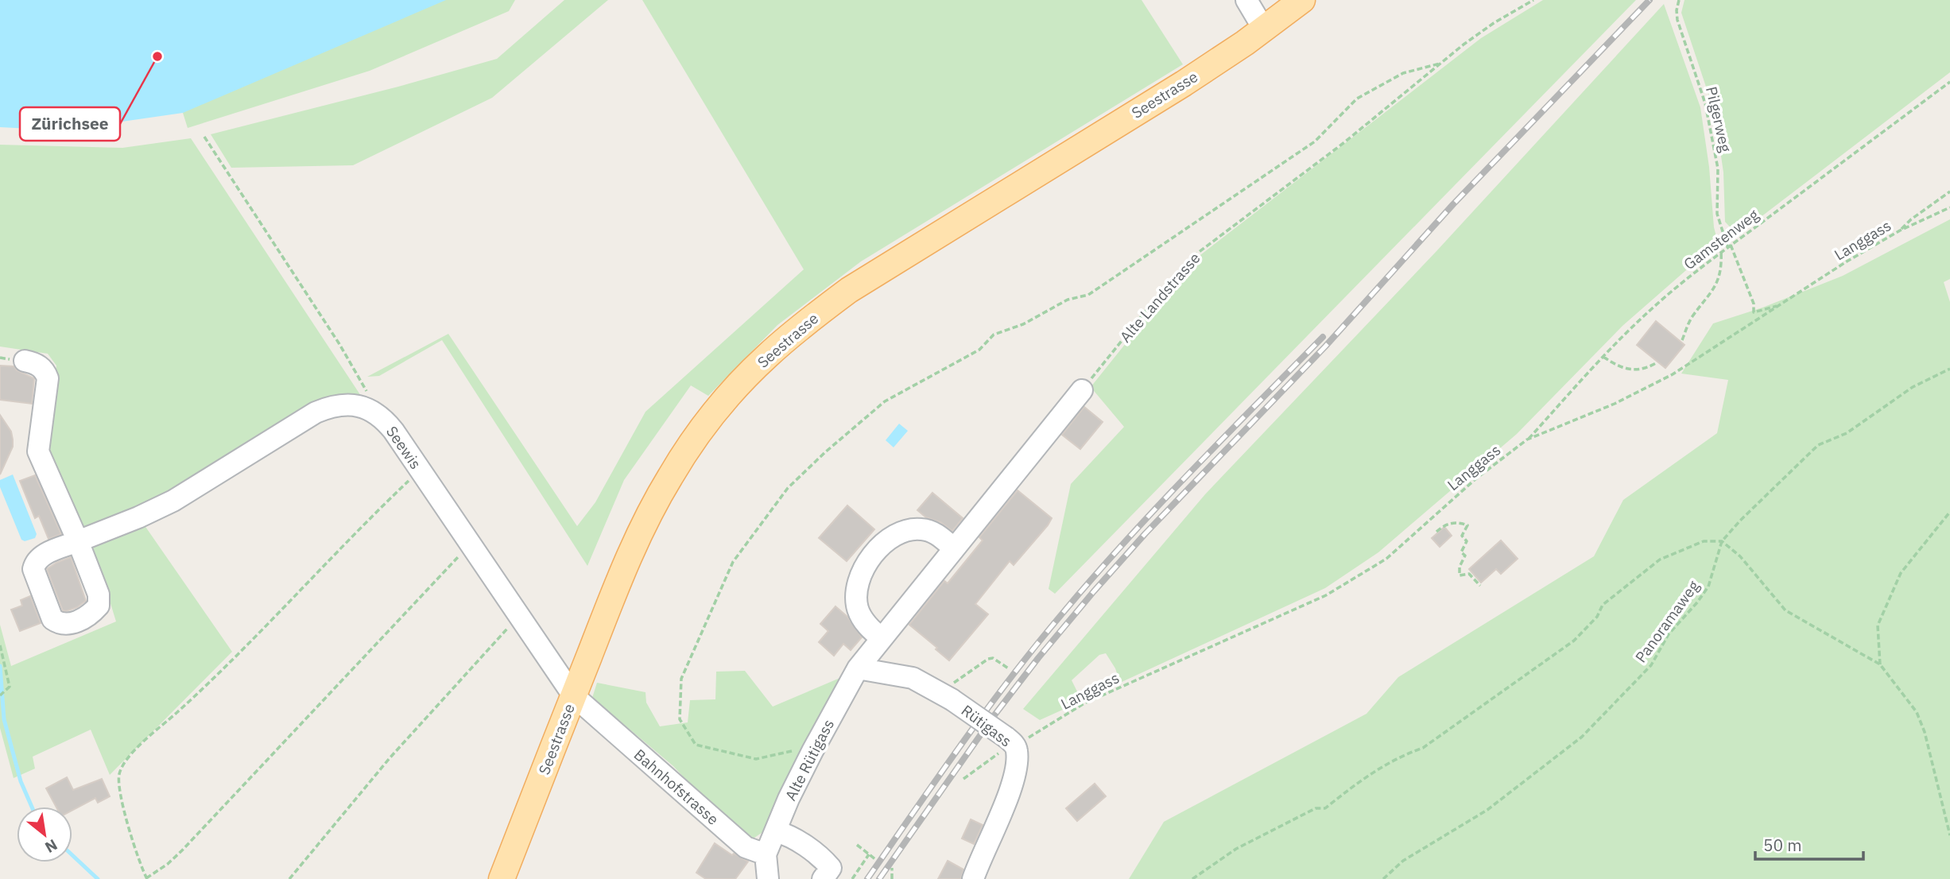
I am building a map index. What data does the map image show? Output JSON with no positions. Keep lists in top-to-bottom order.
{
  "streets": {
    "main road": ["Seestrasse"],
    "street": [
      "Seewis",
      "Rütigass",
      "Alte Rütigass",
      "Bahnhofstrasse"
    ],
    "path": [
      "Pilgerweg",
      "Gamstenweg",
      "Langgass",
      "Alte Landstrasse",
      "Panoramaweg"
    ]
  },
  "crossings": [
    ["Seestrasse", "Seewis"],
    ["Seestrasse", "Bahnhofstrasse"],
    ["Pilgerweg", "Gamstenweg"],
    ["Pilgerweg", "Langgass"],
    ["Gamstenweg", "Langgass"],
    ["Langgass", "Rütigass"],
    ["Seewis", "Bahnhofstrasse"],
    ["Rütigass", "Alte Rütigass"],
    ["Alte Rütigass", "Bahnhofstrasse"]
  ],
  "places": ["Zürichsee"],
  "scale_bar": "50 m",
  "north": "bottom right"
}
